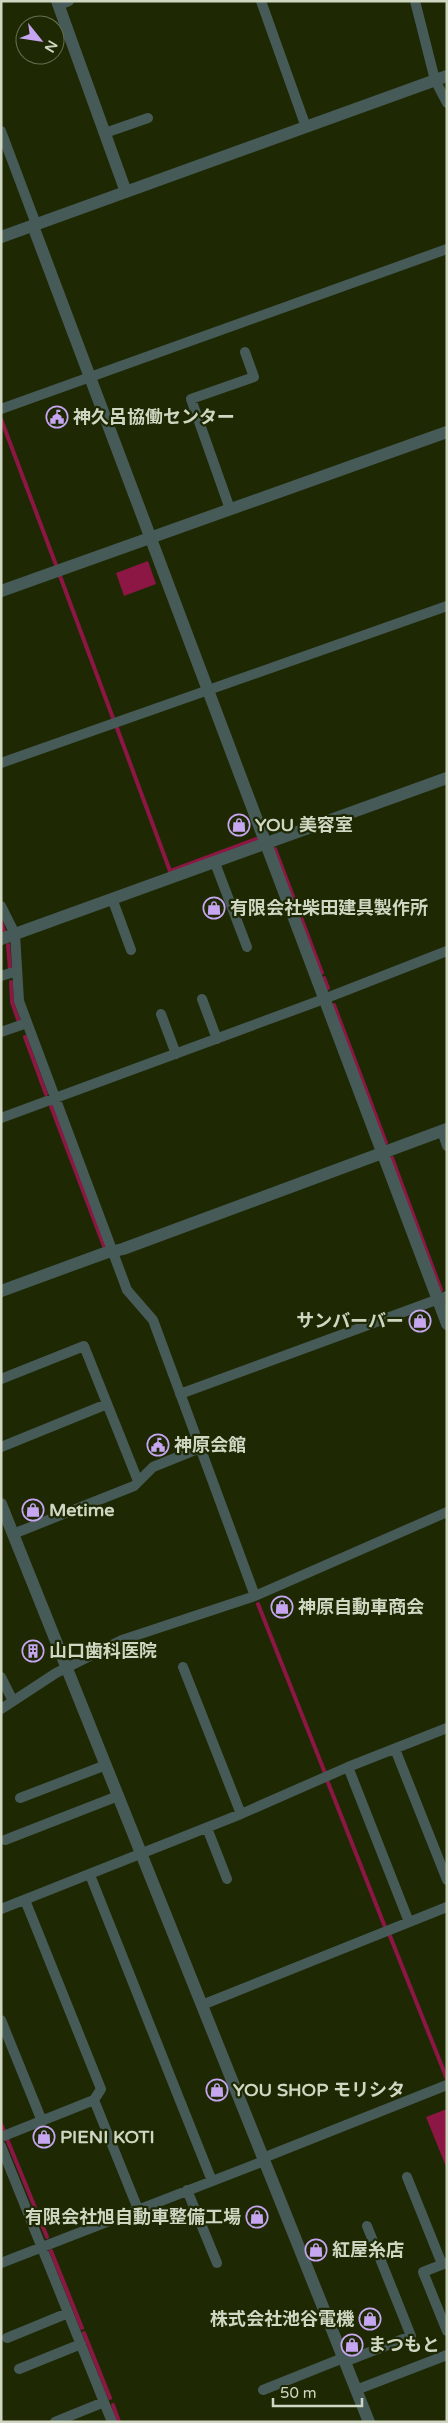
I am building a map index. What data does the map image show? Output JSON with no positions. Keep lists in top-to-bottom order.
{
  "places": {
    "public building": ["神久呂協働センター", "神原会館"],
    "shop": [
      "YOU 美容室",
      "有限会社柴田建具製作所",
      "サンバーバー",
      "Metime",
      "神原自動車商会",
      "YOU SHOP モリシタ",
      "PIENI KOTI",
      "有限会社旭自動車整備工場",
      "紅屋糸店",
      "株式会社池谷電機",
      "まつもと"
    ],
    "building": ["山口歯科医院"]
  },
  "scale_bar": "50 m",
  "north": "bottom right"
}
